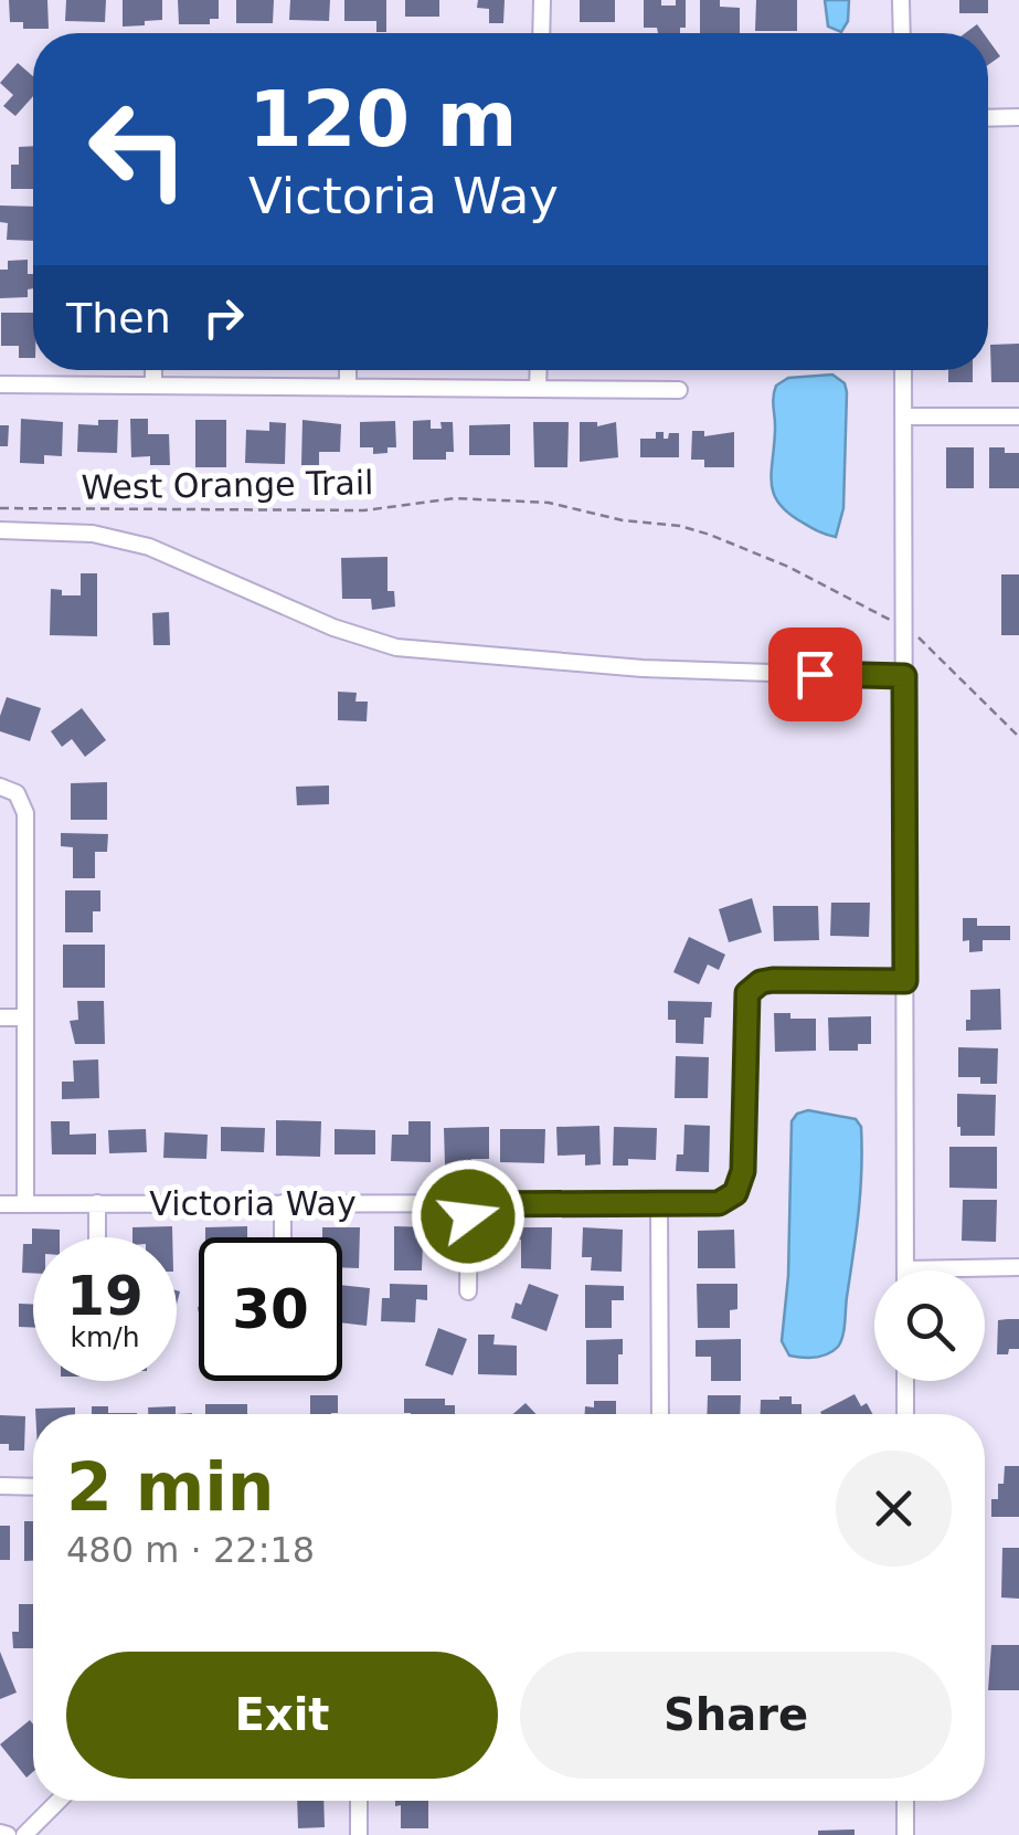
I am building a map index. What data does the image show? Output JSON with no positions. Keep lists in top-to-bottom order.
{
  "streets": {
    "street": ["Victoria Way"],
    "path": ["West Orange Trail"]
  },
  "page": {
    "turn": ["120 m", "Victoria Way"],
    "then": "Then",
    "speed": "19 km/h",
    "limit": "30",
    "heading": ["2 min", "480 m · 22:18"],
    "buttons": ["Exit", "Share"]
  }
}
